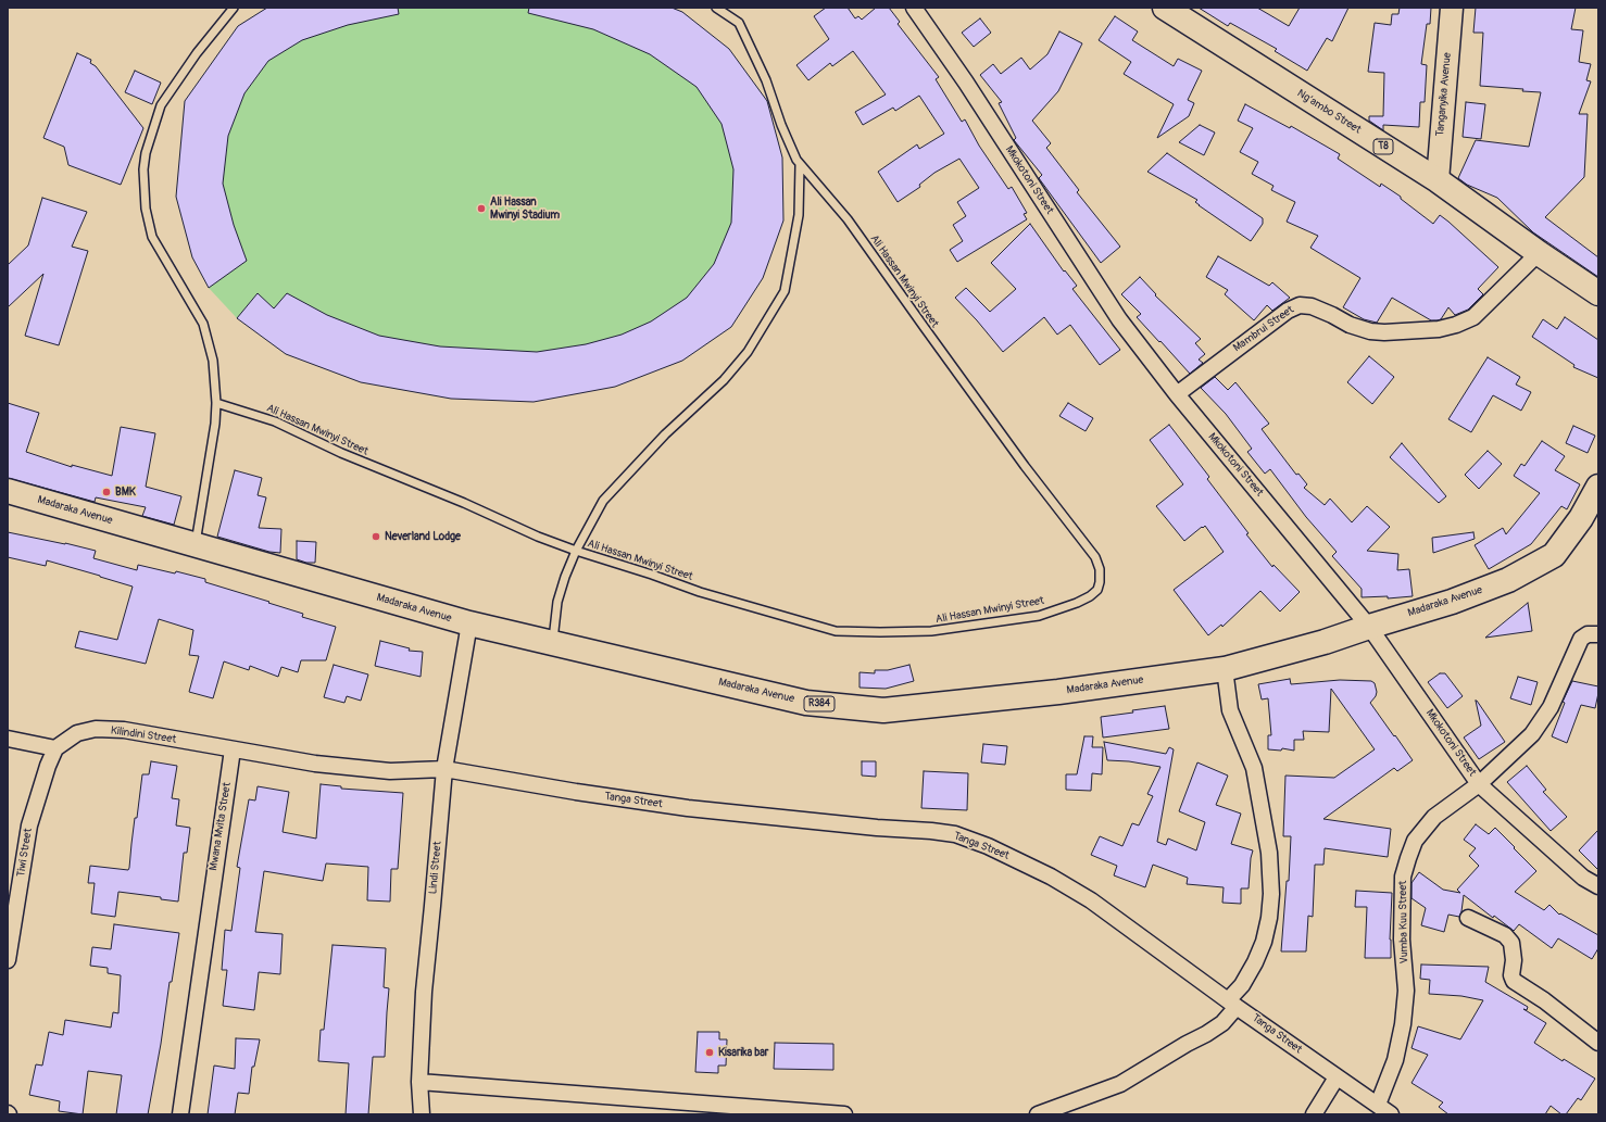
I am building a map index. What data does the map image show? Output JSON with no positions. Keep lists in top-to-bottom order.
{
  "streets": {
    "main road": [
      "Tanganyika Avenue",
      "Ng’ambo Street",
      "T8",
      "Madaraka Avenue",
      "R384"
    ],
    "street": [
      "Mkokotoni Street",
      "Mambrui Street",
      "Kilindini Street",
      "Tanga Street",
      "Mwana Mvita Street",
      "Tiwi Street",
      "Lindi Street",
      "Vumba Kuu Street"
    ],
    "lane": ["Ali Hassan Mwinyi Street"]
  },
  "crossings": [
    ["Tanganyika Avenue", "Ng’ambo Street"],
    ["Ng’ambo Street", "Mambrui Street"],
    ["Mkokotoni Street", "Mambrui Street"],
    ["Mkokotoni Street", "Madaraka Avenue"],
    ["Mkokotoni Street", "Vumba Kuu Street"],
    ["Ali Hassan Mwinyi Street", "Madaraka Avenue"],
    ["Madaraka Avenue", "Lindi Street"],
    ["Kilindini Street", "Mwana Mvita Street"],
    ["Kilindini Street", "Tiwi Street"],
    ["Tanga Street", "Lindi Street"],
    ["Tanga Street", "Vumba Kuu Street"]
  ],
  "places": [
    "Ali Hassan Mwinyi Stadium",
    "BMK",
    "Neverland Lodge",
    "Kisarika bar"
  ]
}
